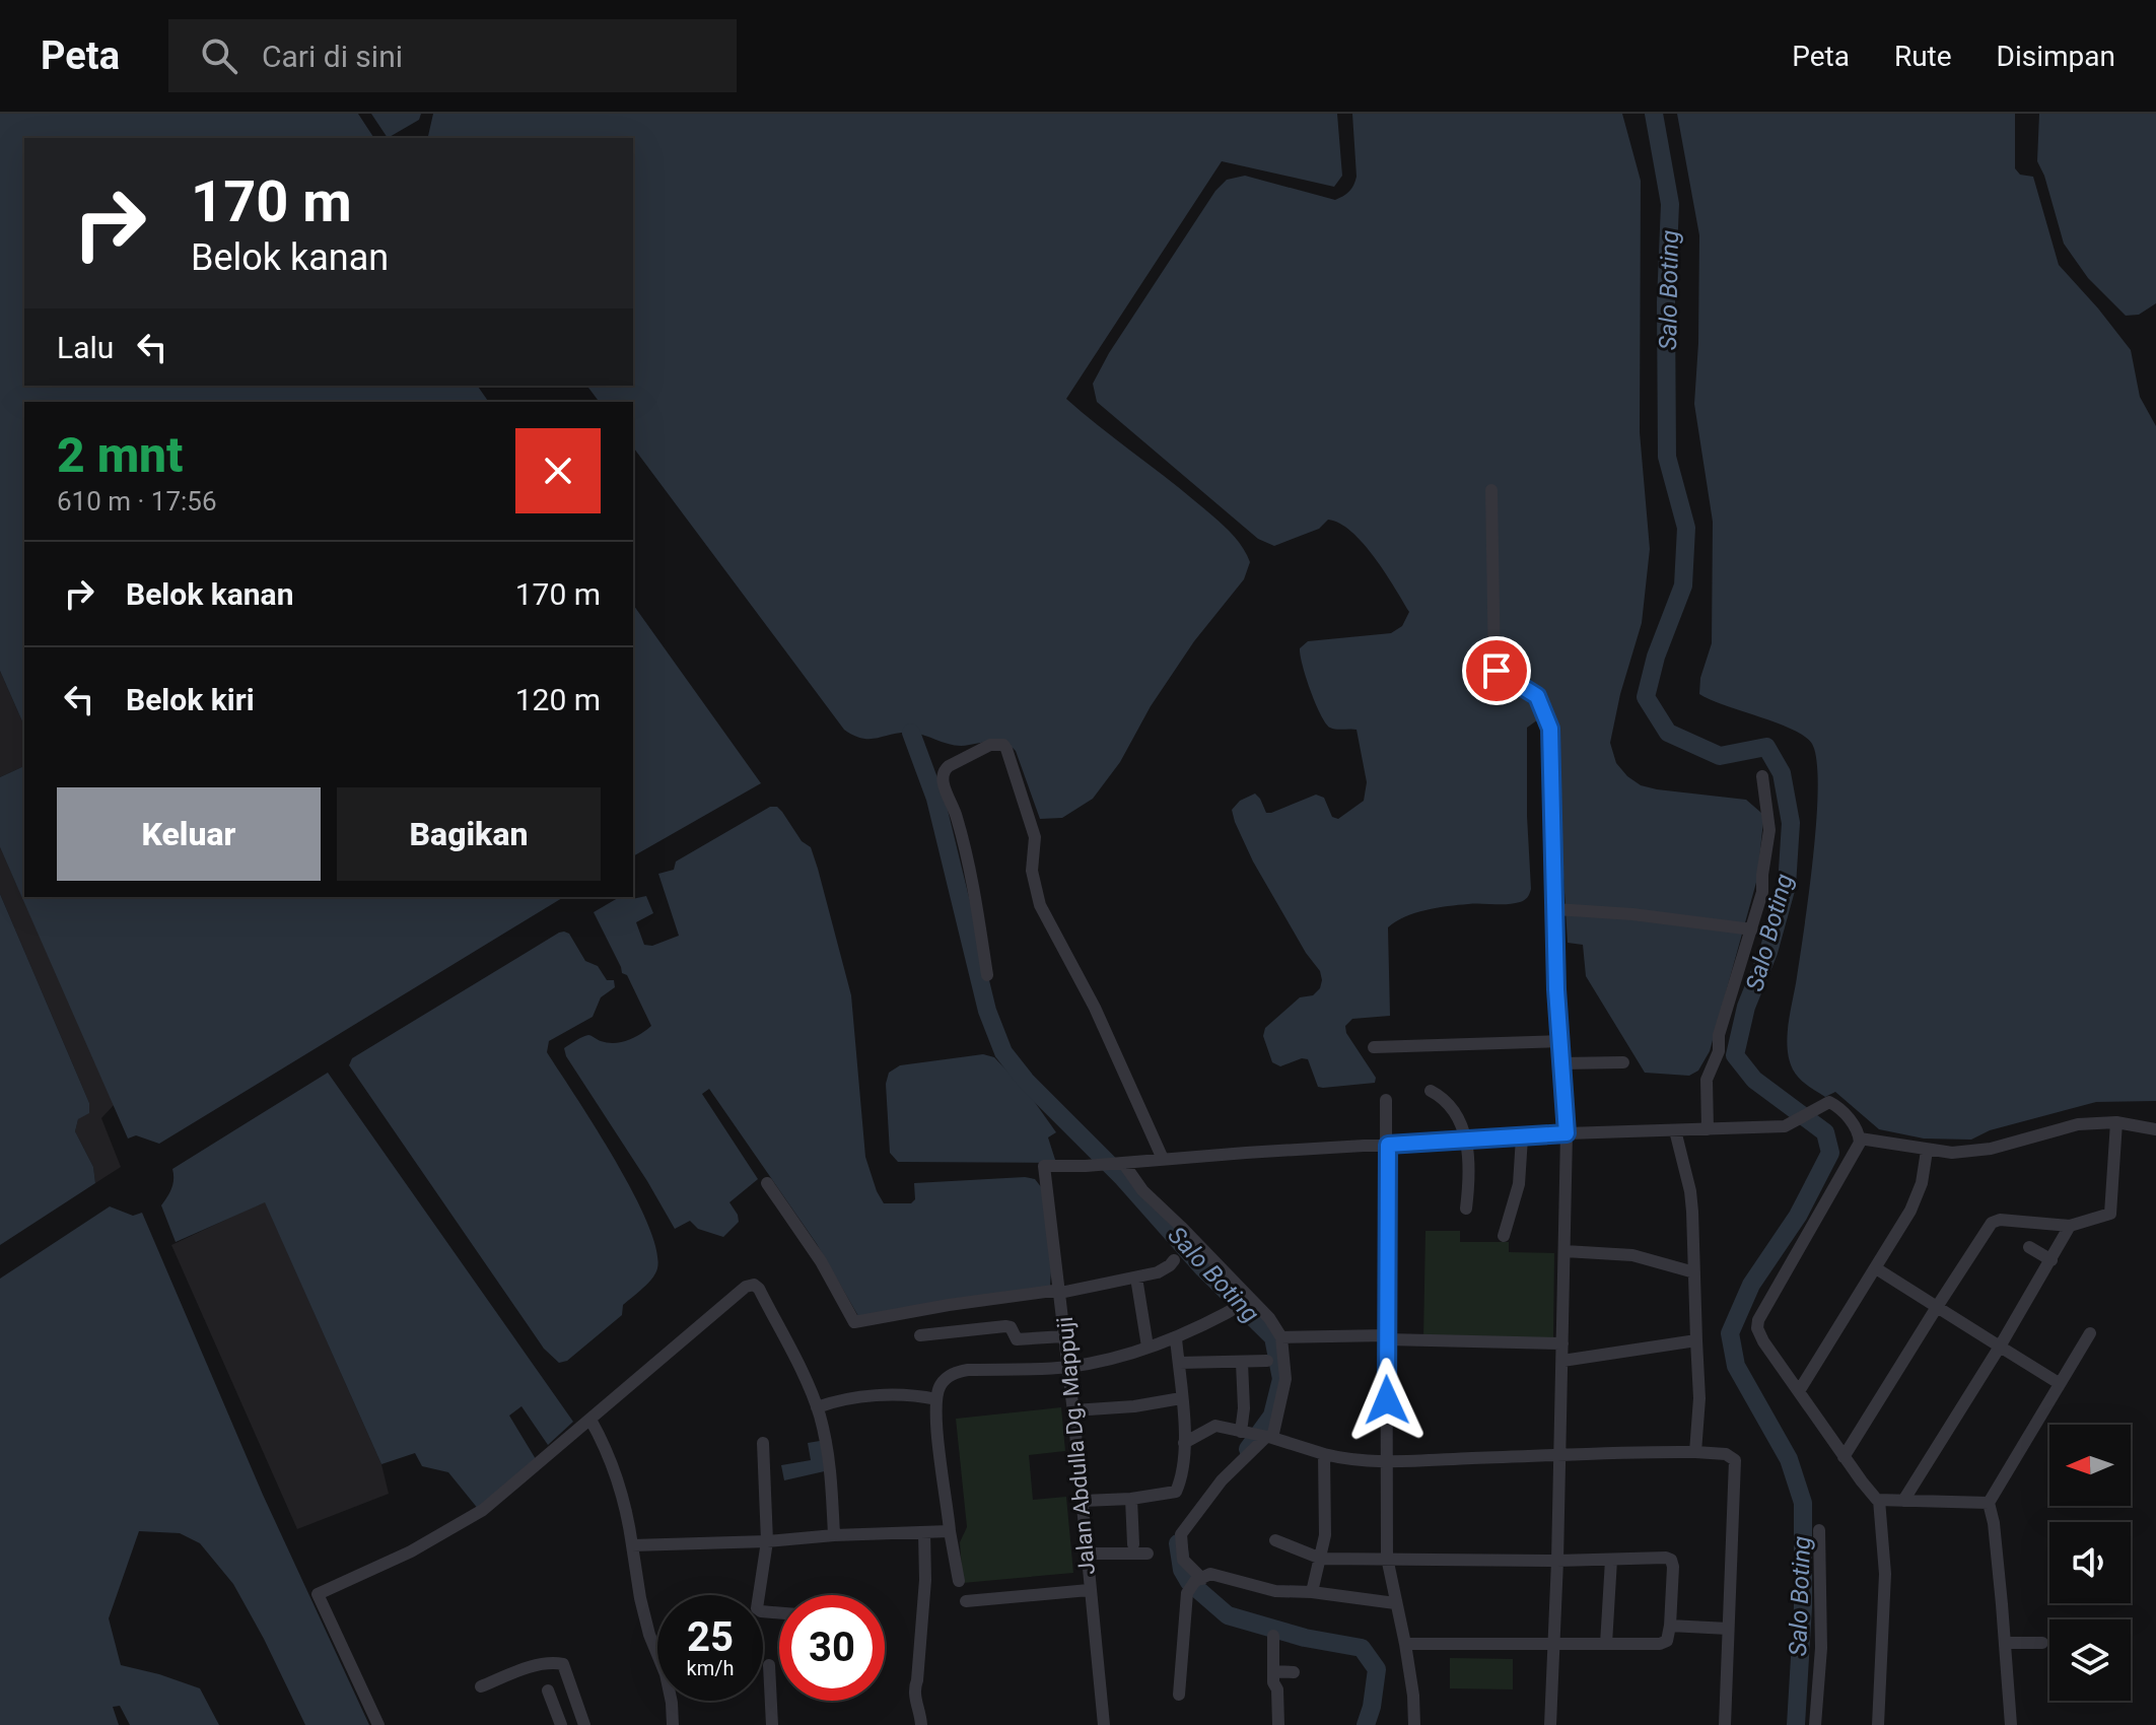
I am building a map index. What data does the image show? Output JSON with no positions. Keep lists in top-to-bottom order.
{
  "streets": {
    "street": ["Jalan Abdulla Dg. Mappuji"]
  },
  "water": ["Salo Boting"],
  "north": "left",
  "page": {
    "header": "Peta",
    "search": "Cari di sini",
    "nav": ["Peta", "Rute", "Disimpan"],
    "turn": ["170 m", "Belok kanan"],
    "then": "Lalu",
    "heading": ["2 mnt", "610 m · 17:56"],
    "list": [
      {
        "name": "Belok kanan",
        "value": "170 m"
      },
      {
        "name": "Belok kiri",
        "value": "120 m"
      }
    ],
    "buttons": ["Keluar", "Bagikan"],
    "speed": "25 km/h",
    "limit": "30"
  }
}
